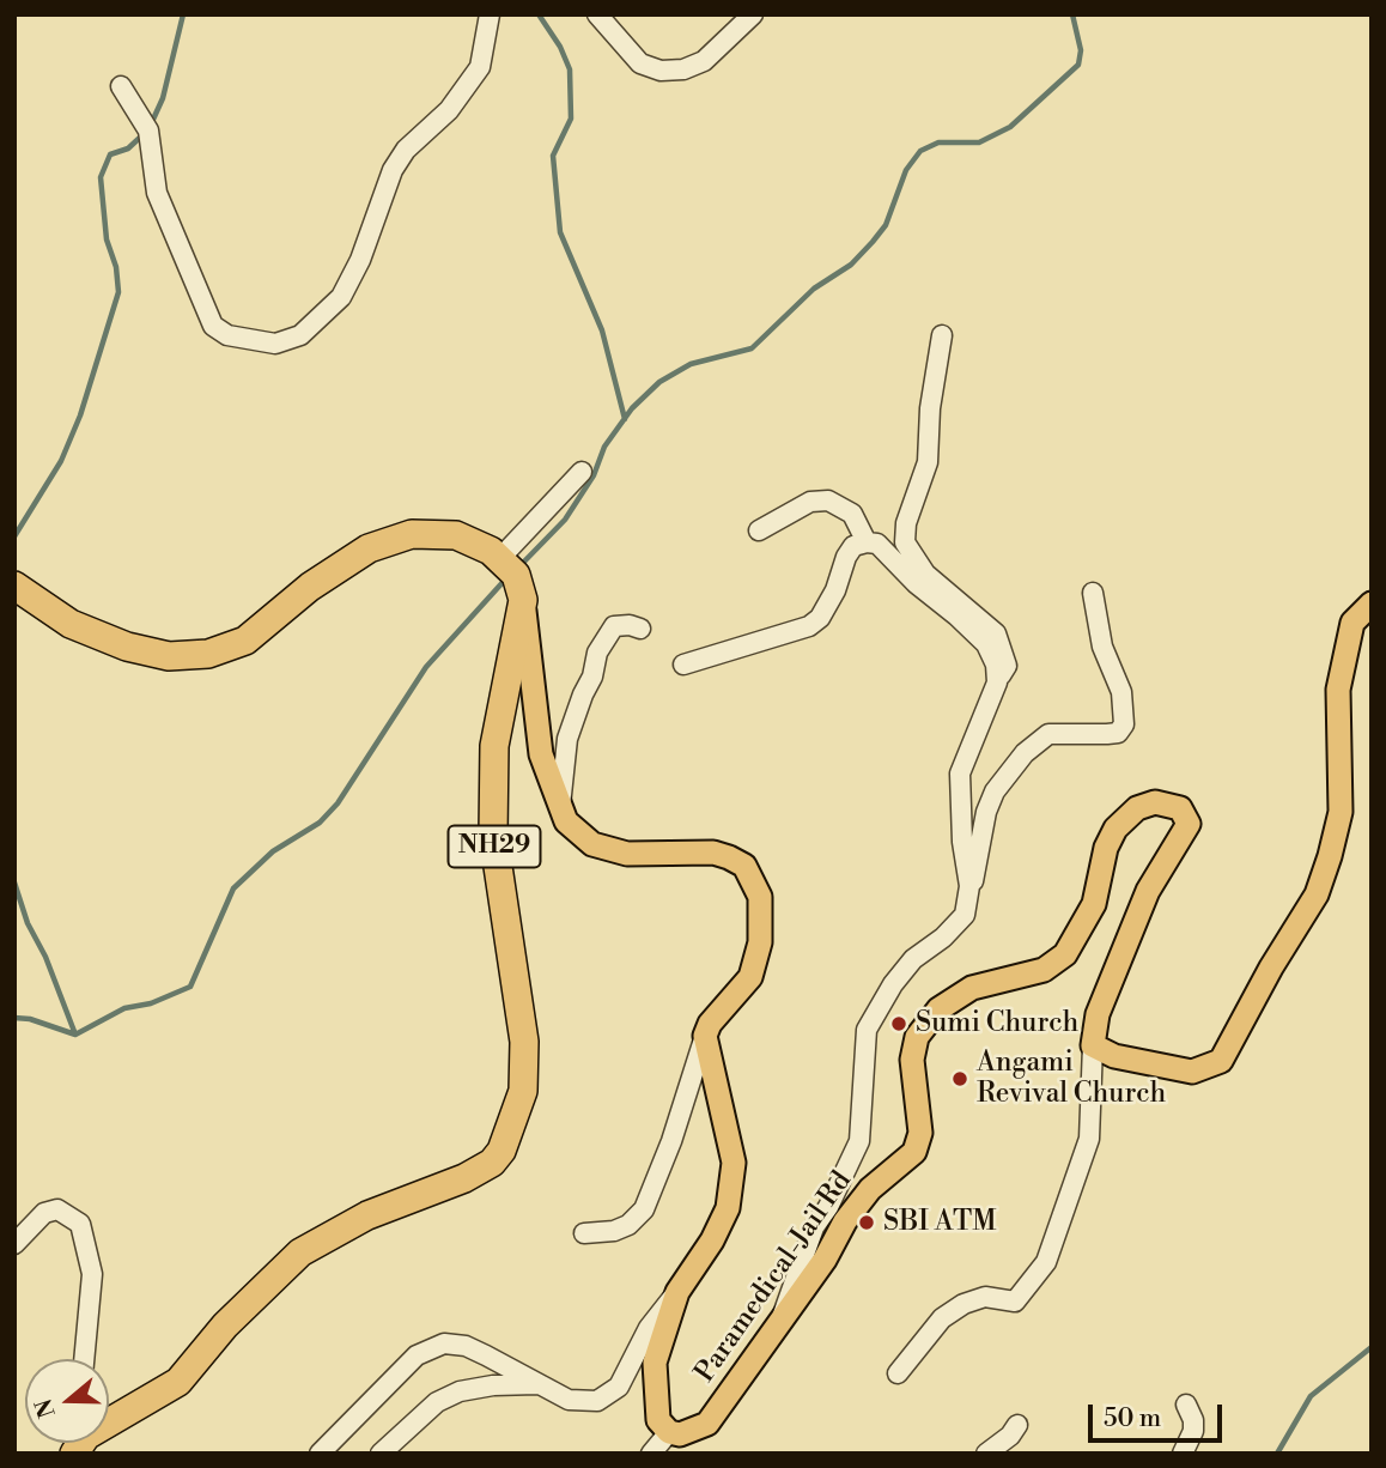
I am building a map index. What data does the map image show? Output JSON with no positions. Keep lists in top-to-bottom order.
{
  "streets": {
    "highway": ["NH29"],
    "main road": ["Paramedical-Jail Rd"]
  },
  "places": ["Sumi Church", "Angami Revival Church", "SBI ATM"],
  "scale_bar": "50 m",
  "north": "left"
}
